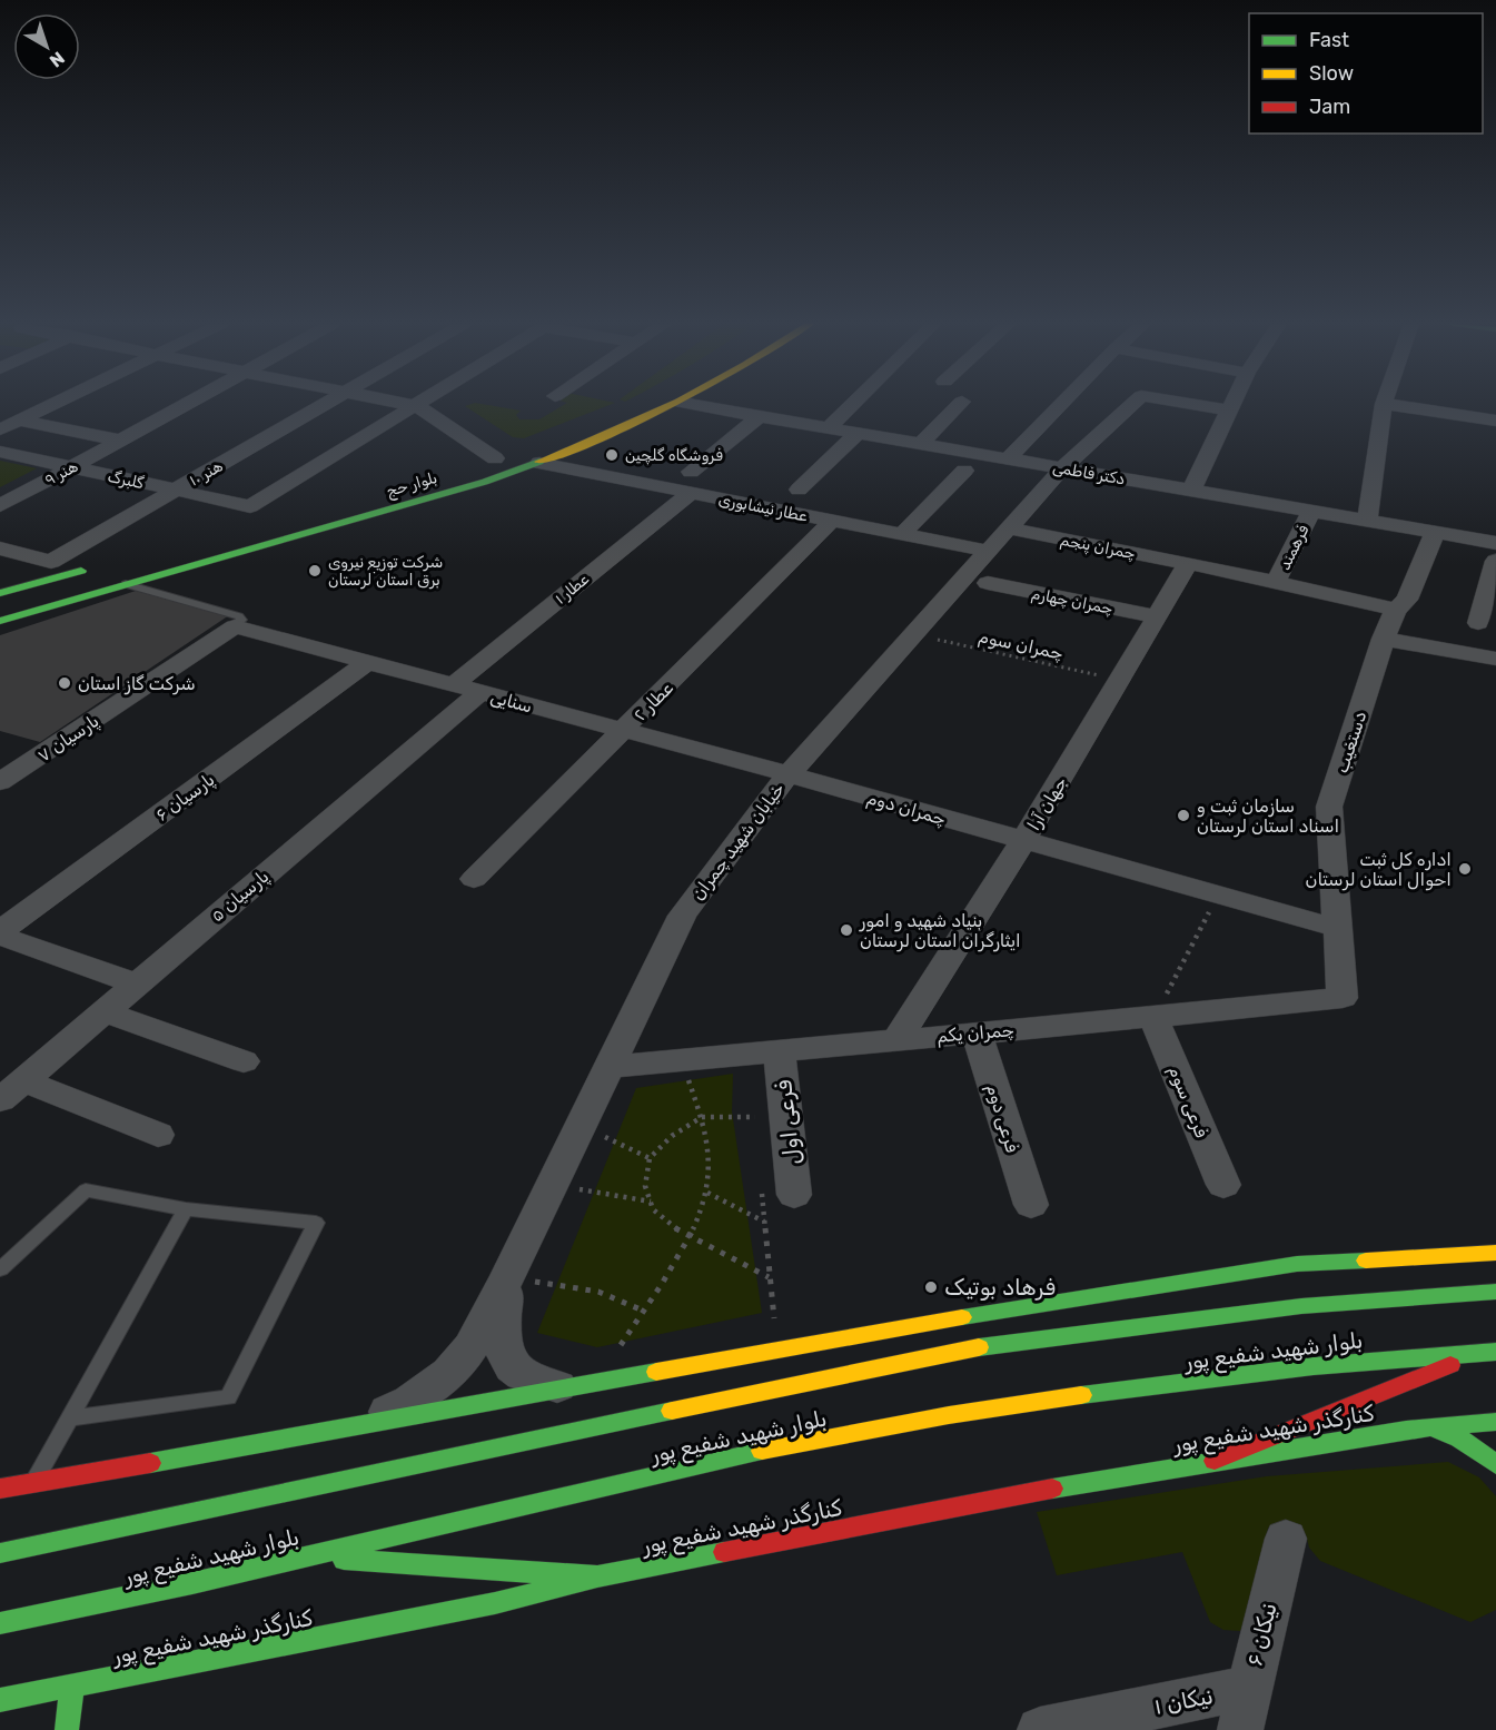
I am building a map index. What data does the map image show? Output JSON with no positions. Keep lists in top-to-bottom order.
{
  "streets": {
    "main road": ["بلوار حج", "بلوار شهید شفیع پور", "کنارگذر شهید شفیع پور"],
    "street": [
      "هنر ۹",
      "هنر ۱۰",
      "دکتر فاطمی",
      "گلبرگ",
      "عطار نیشابوری",
      "چمران پنجم",
      "فرهمند",
      "عطار ۱",
      "چمران چهارم",
      "سنایی",
      "عطار ۲",
      "پارسیان ۷",
      "دستغیب",
      "پارسیان ۶",
      "جهان آرا",
      "چمران دوم",
      "خیابان شهید چمران",
      "پارسیان ۵",
      "چمران یکم",
      "فرعی سوم",
      "فرعی دوم",
      "فرعی اول",
      "نیکان ۶",
      "نیکان ۱"
    ],
    "path": ["چمران سوم"]
  },
  "crossings": [
    ["هنر ۹", "گلبرگ"],
    ["هنر ۱۰", "گلبرگ"],
    ["دکتر فاطمی", "فرهمند"],
    ["دکتر فاطمی", "عطار ۱"],
    ["دکتر فاطمی", "دستغیب"],
    ["دکتر فاطمی", "خیابان شهید چمران"],
    ["بلوار حج", "عطار نیشابوری"],
    ["عطار نیشابوری", "عطار ۱"],
    ["عطار نیشابوری", "عطار ۲"],
    ["عطار نیشابوری", "خیابان شهید چمران"],
    ["چمران پنجم", "فرهمند"],
    ["چمران پنجم", "دستغیب"],
    ["چمران پنجم", "جهان آرا"],
    ["چمران پنجم", "خیابان شهید چمران"],
    ["عطار ۱", "سنایی"],
    ["چمران چهارم", "جهان آرا"],
    ["چمران سوم", "جهان آرا"],
    ["چمران سوم", "خیابان شهید چمران"],
    ["سنایی", "عطار ۲"],
    ["سنایی", "پارسیان ۷"],
    ["سنایی", "پارسیان ۶"],
    ["سنایی", "چمران دوم"],
    ["سنایی", "خیابان شهید چمران"],
    ["سنایی", "پارسیان ۵"],
    ["دستغیب", "چمران دوم"],
    ["دستغیب", "چمران یکم"],
    ["جهان آرا", "چمران دوم"],
    ["جهان آرا", "چمران یکم"],
    ["چمران دوم", "خیابان شهید چمران"],
    ["خیابان شهید چمران", "چمران یکم"],
    ["چمران یکم", "فرعی سوم"],
    ["چمران یکم", "فرعی دوم"],
    ["چمران یکم", "فرعی اول"],
    ["نیکان ۶", "نیکان ۱"]
  ],
  "places": [
    "فروشگاه گلچین",
    "شرکت توزیع نیروی برق استان لرستان",
    "شرکت گاز استان",
    "سازمان ثبت و اسناد استان لرستان",
    "اداره کل ثبت احوال استان لرستان",
    "بنیاد شهید و امور ایثارگران استان لرستان",
    "فرهاد بوتیک"
  ],
  "legend": ["Fast", "Slow", "Jam"],
  "north": "bottom right"
}
